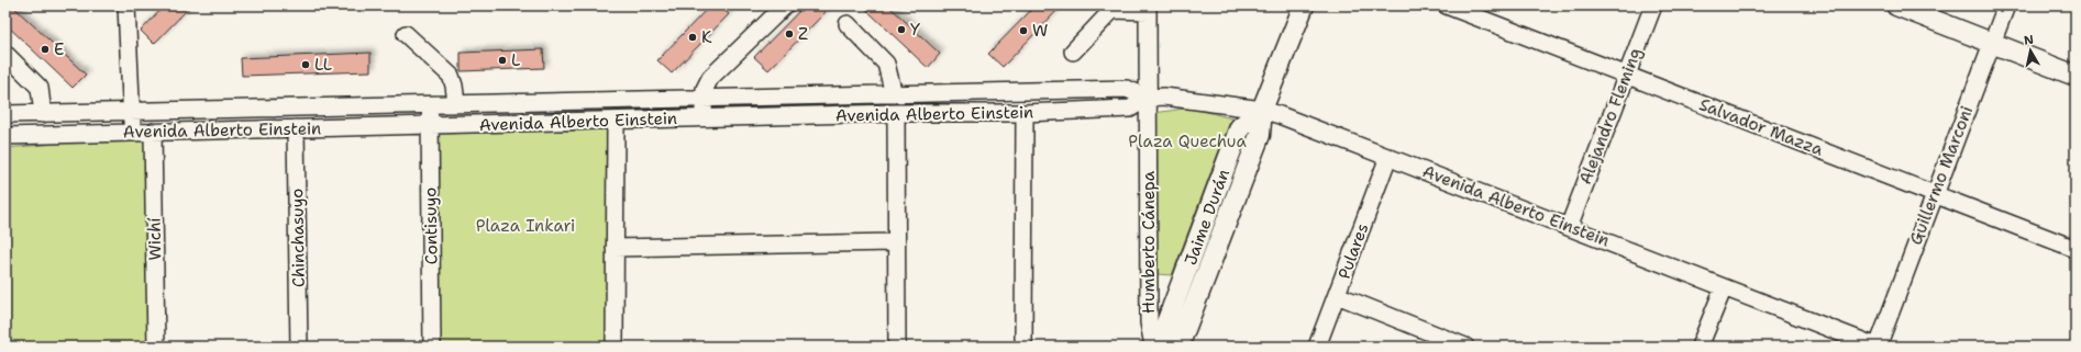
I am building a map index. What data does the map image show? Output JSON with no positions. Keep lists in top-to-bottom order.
{
  "streets": {
    "street": [
      "Avenida Alberto Einstein",
      "Alejandro Fleming",
      "Salvador Mazza",
      "Guillermo Marconi",
      "Jaime Durán",
      "Contisuyo",
      "Chinchasuyo",
      "Wichí",
      "Humberto Cánepa",
      "Pulares"
    ]
  },
  "crossings": [
    ["Avenida Alberto Einstein", "Alejandro Fleming"],
    ["Avenida Alberto Einstein", "Guillermo Marconi"],
    ["Avenida Alberto Einstein", "Jaime Durán"],
    ["Avenida Alberto Einstein", "Contisuyo"],
    ["Avenida Alberto Einstein", "Chinchasuyo"],
    ["Avenida Alberto Einstein", "Wichí"],
    ["Avenida Alberto Einstein", "Humberto Cánepa"],
    ["Avenida Alberto Einstein", "Pulares"],
    ["Alejandro Fleming", "Salvador Mazza"],
    ["Salvador Mazza", "Guillermo Marconi"]
  ],
  "parks": ["Plaza Quechua", "Plaza Inkari"],
  "places": [
    "Y",
    "W",
    "Z",
    "K",
    "E",
    "L",
    "LL"
  ],
  "north": "top"
}
